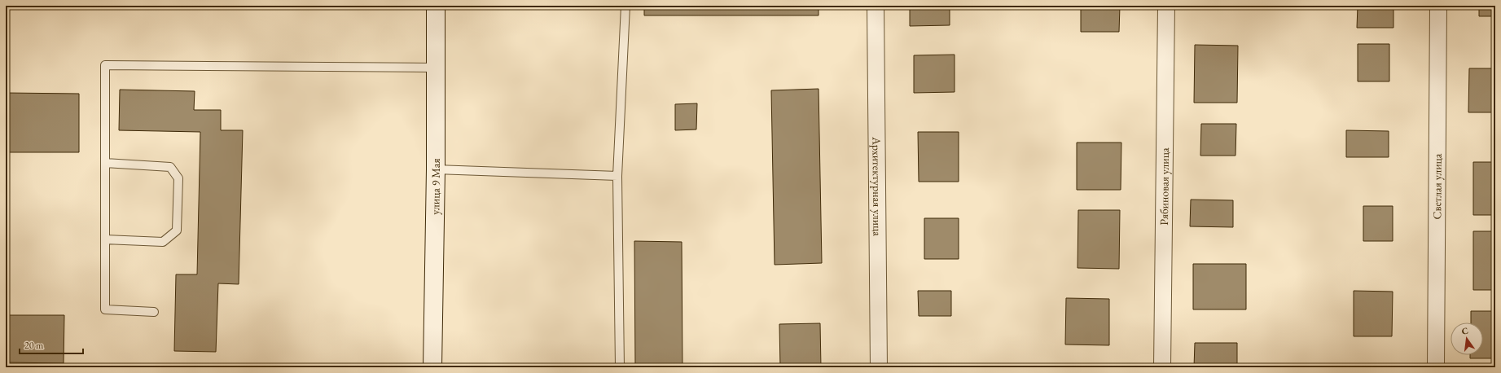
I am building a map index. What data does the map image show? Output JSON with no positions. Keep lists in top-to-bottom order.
{
  "streets": {
    "main road": ["улица 9 Мая"],
    "street": ["Архитектурная улица", "Рябиновая улица", "Светлая улица"]
  },
  "scale_bar": "20 m",
  "north": "top"
}
